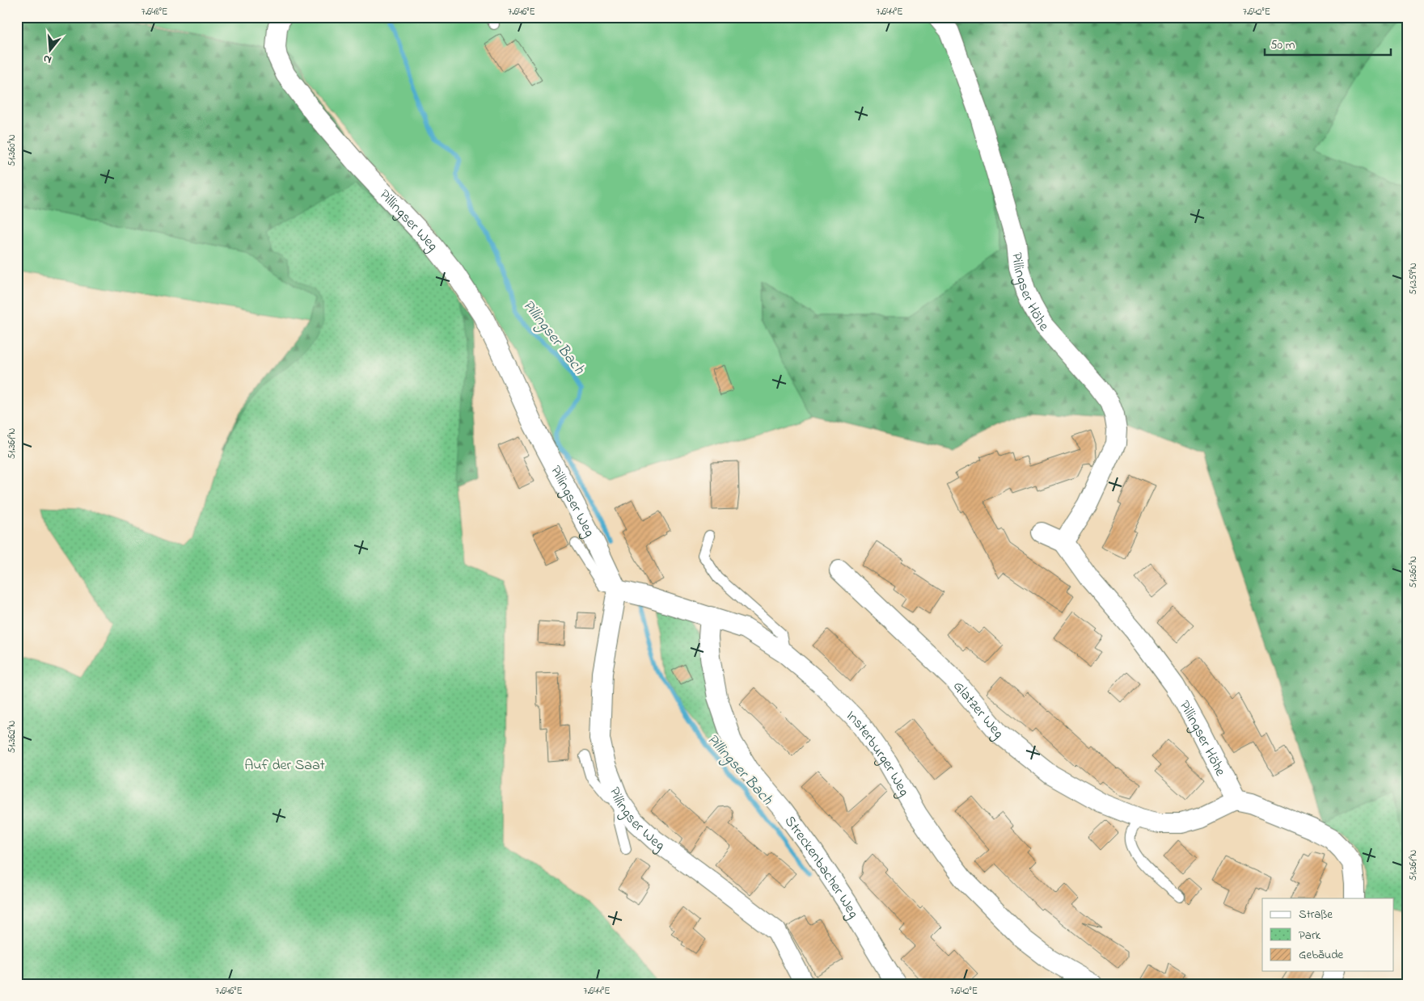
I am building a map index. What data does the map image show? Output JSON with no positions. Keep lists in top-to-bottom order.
{
  "streets": {
    "street": [
      "Pillingser Weg",
      "Pillingser Höhe",
      "Glatzer Weg",
      "Insterburger Weg",
      "Streckenbacher Weg"
    ]
  },
  "crossings": [
    ["Pillingser Weg", "Insterburger Weg"],
    ["Pillingser Höhe", "Glatzer Weg"],
    ["Insterburger Weg", "Streckenbacher Weg"]
  ],
  "water": ["Pillingser Bach"],
  "parks": ["Auf der Saat"],
  "legend": ["Straße", "Park", "Gebäude"],
  "scale_bar": "50 m",
  "north": "bottom",
  "coordinates": [
    "7.648°E",
    "7.646°E",
    "7.644°E",
    "7.642°E",
    "51.360°N",
    "51.359°N",
    "51.361°N",
    "51.362°N"
  ]
}
